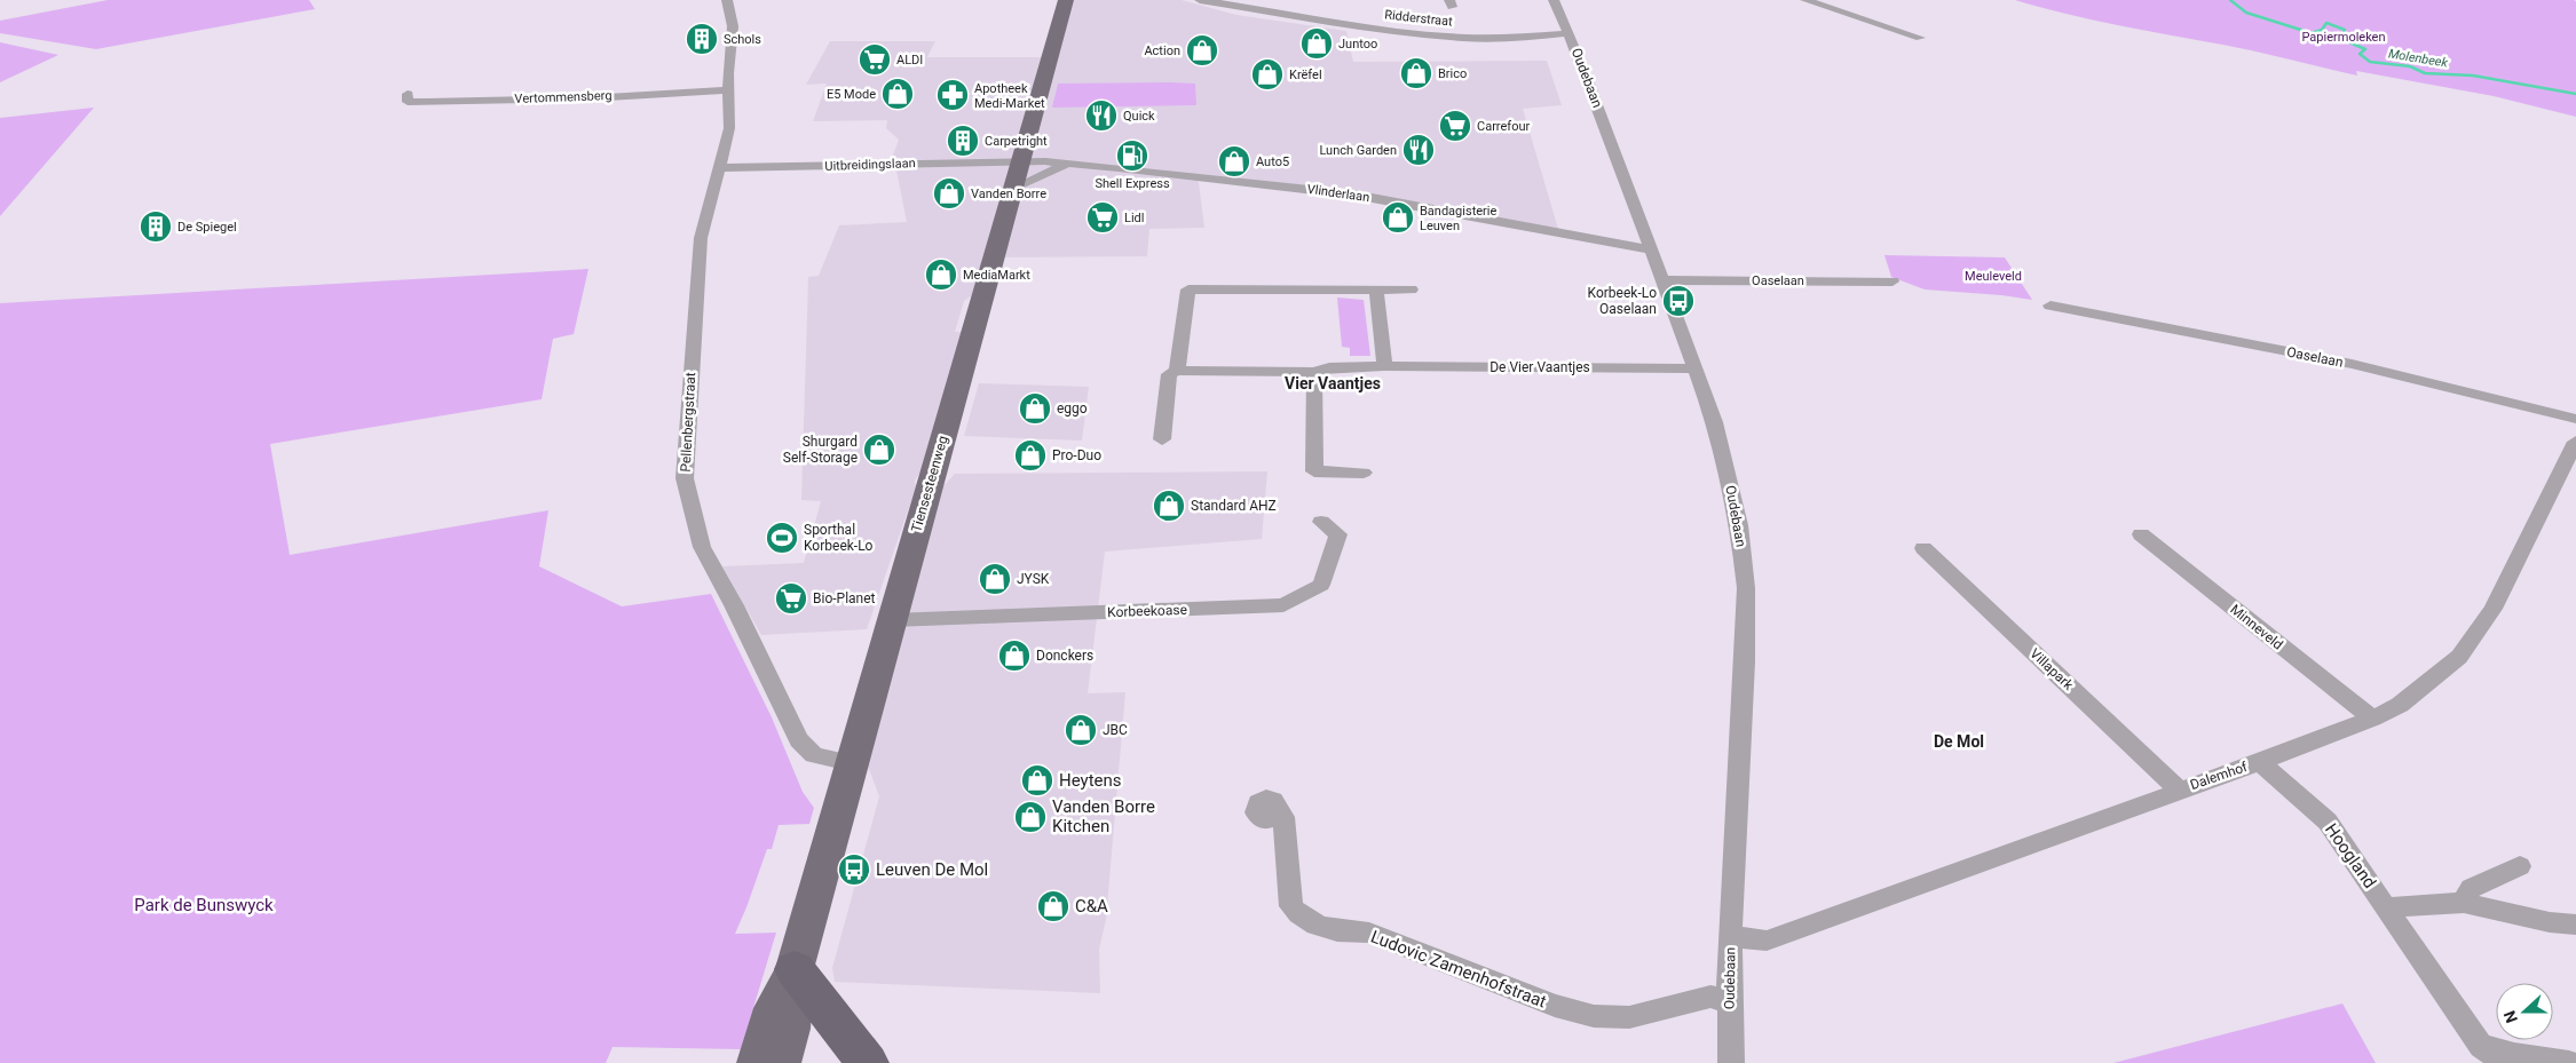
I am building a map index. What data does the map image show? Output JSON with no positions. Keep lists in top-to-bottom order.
{
  "streets": {
    "main road": ["Tiensesteenweg"],
    "street": [
      "Ridderstraat",
      "Oudebaan",
      "Vertommensberg",
      "Uitbreidingslaan",
      "Vlinderlaan",
      "Oaselaan",
      "De Vier Vaantjes",
      "Pellenbergstraat",
      "Korbeekoase",
      "Minneveld",
      "Villapark",
      "Dalemhof",
      "Hoogland",
      "Ludovic Zamenhofstraat"
    ]
  },
  "crossings": [
    ["Ridderstraat", "Oudebaan"],
    ["Oudebaan", "Vlinderlaan"],
    ["Oudebaan", "Oaselaan"],
    ["Oudebaan", "De Vier Vaantjes"],
    ["Oudebaan", "Dalemhof"],
    ["Oudebaan", "Ludovic Zamenhofstraat"],
    ["Vertommensberg", "Pellenbergstraat"],
    ["Uitbreidingslaan", "Vlinderlaan"],
    ["Uitbreidingslaan", "Pellenbergstraat"],
    ["Uitbreidingslaan", "Tiensesteenweg"],
    ["Vlinderlaan", "Tiensesteenweg"],
    ["Pellenbergstraat", "Tiensesteenweg"],
    ["Tiensesteenweg", "Korbeekoase"],
    ["Minneveld", "Dalemhof"],
    ["Villapark", "Dalemhof"],
    ["Dalemhof", "Hoogland"]
  ],
  "districts": ["Vier Vaantjes", "De Mol"],
  "water": ["Molenbeek"],
  "parks": ["Papiermoleken", "Meuleveld", "Park de Bunswyck"],
  "places": {
    "building": ["Schols", "Carpetright", "De Spiegel"],
    "shop": [
      "Juntoo",
      "Action",
      "Brico",
      "Krëfel",
      "E5 Mode",
      "Auto5",
      "Vanden Borre",
      "Bandagisterie Leuven",
      "MediaMarkt",
      "eggo",
      "Shurgard Self-Storage",
      "Pro-Duo",
      "Standard AHZ",
      "JYSK",
      "Donckers",
      "JBC",
      "Heytens",
      "Vanden Borre Kitchen",
      "C&A"
    ],
    "supermarket": [
      "ALDI",
      "Carrefour",
      "Lidl",
      "Bio-Planet"
    ],
    "pharmacy": ["Apotheek Medi-Market"],
    "restaurant": ["Quick", "Lunch Garden"],
    "fuel station": ["Shell Express"],
    "bus stop": ["Korbeek-Lo Oaselaan", "Leuven De Mol"],
    "sports": ["Sporthal Korbeek-Lo"]
  },
  "north": "left"
}
